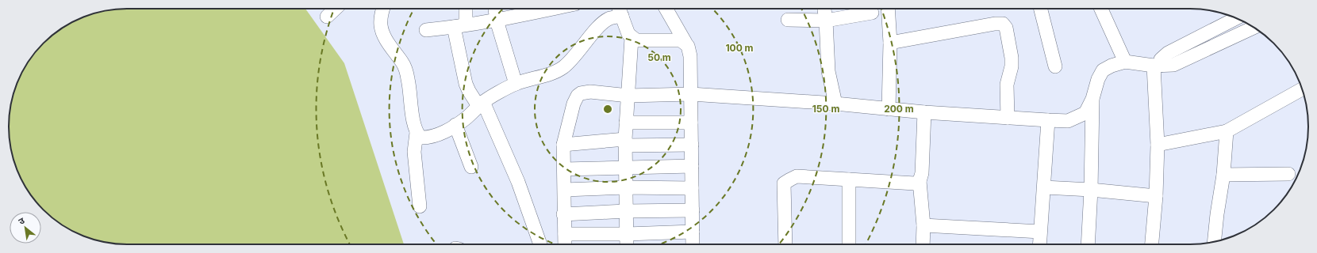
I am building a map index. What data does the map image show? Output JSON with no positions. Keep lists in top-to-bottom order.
{
  "north": "top left",
  "rings": [
    "100 m",
    "50 m",
    "150 m",
    "200 m"
  ]
}
